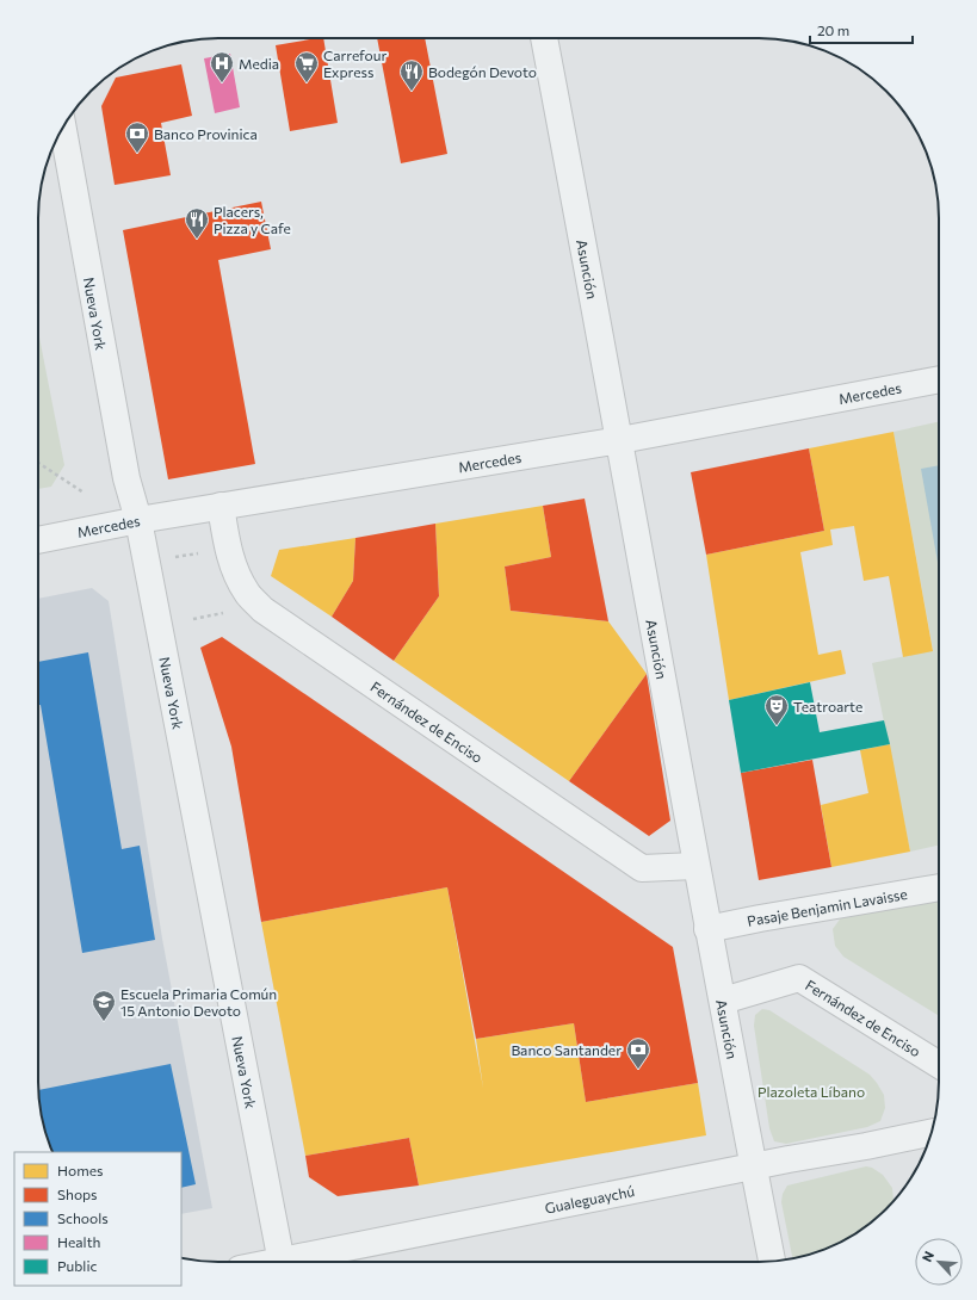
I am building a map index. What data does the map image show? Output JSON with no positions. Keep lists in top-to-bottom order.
{
  "streets": {
    "street": [
      "Asunción",
      "Nueva York",
      "Mercedes",
      "Fernández de Enciso",
      "Pasaje Benjamin Lavaisse",
      "Gualeguaychú"
    ]
  },
  "crossings": [
    ["Asunción", "Mercedes"],
    ["Asunción", "Fernández de Enciso"],
    ["Asunción", "Pasaje Benjamin Lavaisse"],
    ["Asunción", "Gualeguaychú"],
    ["Nueva York", "Mercedes"],
    ["Mercedes", "Fernández de Enciso"]
  ],
  "parks": ["Plazoleta Líbano"],
  "places": {
    "hospital": ["Media"],
    "supermarket": ["Carrefour Express"],
    "restaurant": ["Bodegón Devoto", "Placers, Pizza y Cafe"],
    "bank": ["Banco Provinica", "Banco Santander"],
    "theatre": ["Teatroarte"],
    "school or university": ["Escuela Primaria Común 15 Antonio Devoto"]
  },
  "legend": [
    "Homes",
    "Shops",
    "Schools",
    "Health",
    "Public"
  ],
  "scale_bar": "20 m",
  "north": "top left"
}
